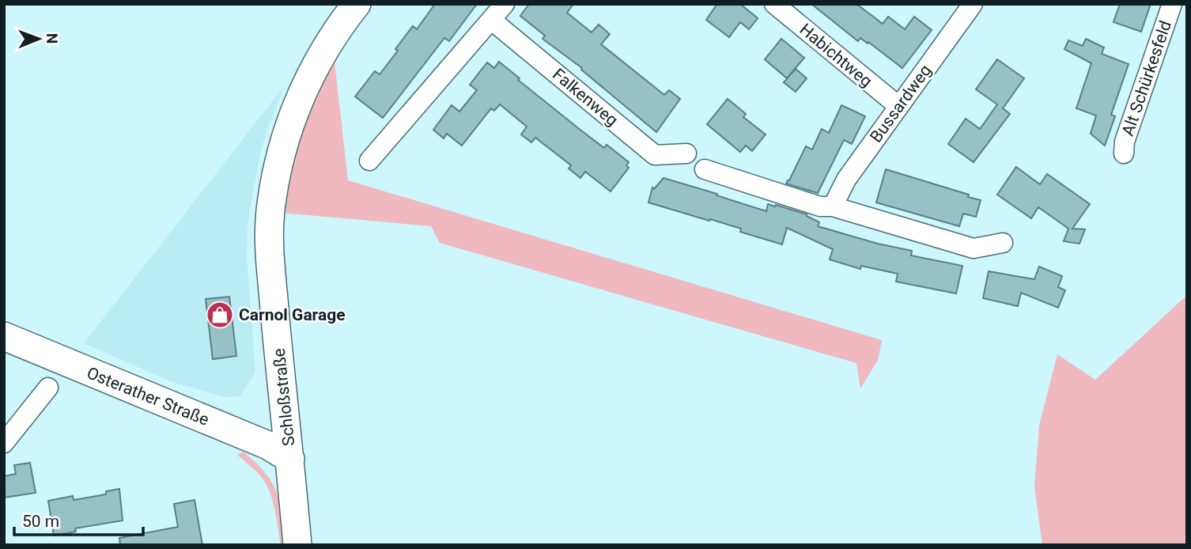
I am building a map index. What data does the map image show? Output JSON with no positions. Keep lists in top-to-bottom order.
{
  "streets": {
    "main road": ["Osterather Straße", "Schloßstraße"],
    "street": [
      "Habichtweg",
      "Alt Schürkesfeld",
      "Falkenweg",
      "Bussardweg"
    ]
  },
  "crossings": [
    ["Habichtweg", "Bussardweg"],
    ["Osterather Straße", "Schloßstraße"]
  ],
  "places": {
    "shop": ["Carnol Garage"]
  },
  "scale_bar": "50 m",
  "north": "right"
}
